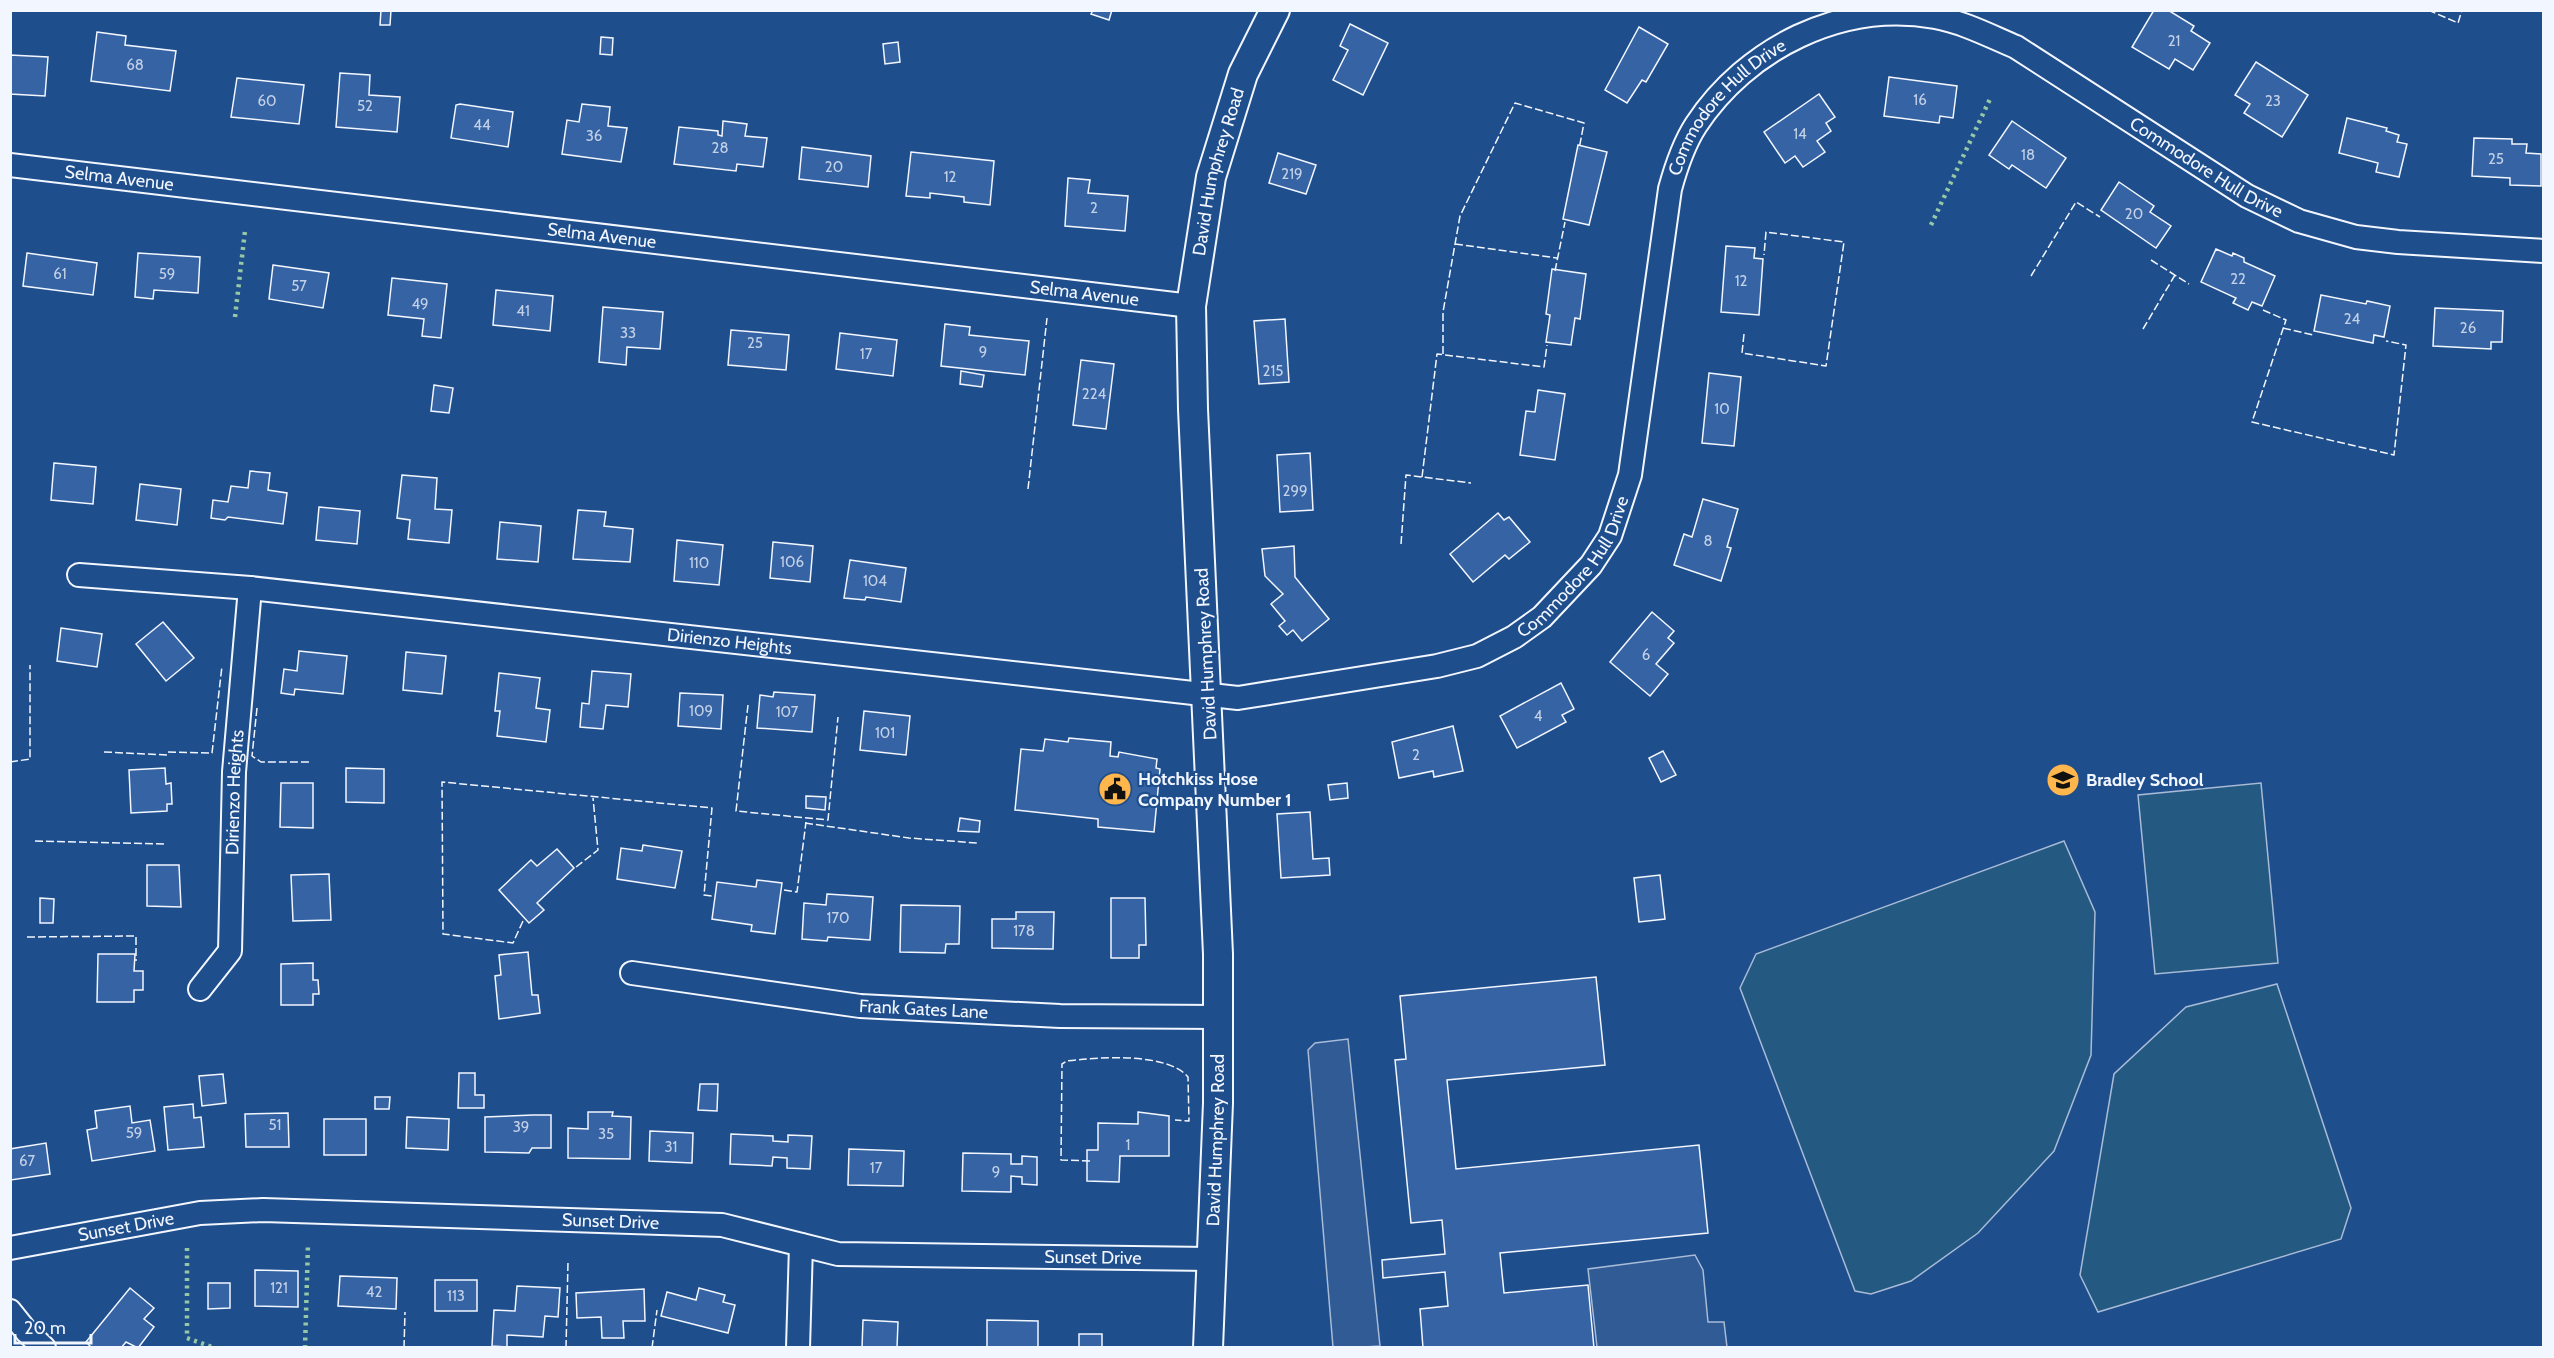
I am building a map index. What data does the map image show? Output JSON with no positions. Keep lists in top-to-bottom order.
{
  "streets": {
    "street": [
      "Commodore Hull Drive",
      "David Humphrey Road",
      "Selma Avenue",
      "Dirienzo Heights",
      "Frank Gates Lane",
      "Sunset Drive"
    ]
  },
  "crossings": [
    ["Commodore Hull Drive", "David Humphrey Road"],
    ["Commodore Hull Drive", "Dirienzo Heights"],
    ["David Humphrey Road", "Selma Avenue"],
    ["David Humphrey Road", "Dirienzo Heights"],
    ["David Humphrey Road", "Frank Gates Lane"],
    ["David Humphrey Road", "Sunset Drive"]
  ],
  "places": {
    "school or university": ["Bradley School"],
    "public building": ["Hotchkiss Hose Company Number 1"]
  },
  "house_numbers": [
    "21",
    "68",
    "16",
    "60",
    "23",
    "52",
    "44",
    "14",
    "36",
    "28",
    "18",
    "25",
    "20",
    "219",
    "12",
    "2",
    "20",
    "61",
    "59",
    "22",
    "12",
    "57",
    "49",
    "41",
    "24",
    "26",
    "33",
    "25",
    "9",
    "17",
    "215",
    "224",
    "10",
    "299",
    "8",
    "106",
    "110",
    "104",
    "6",
    "109",
    "107",
    "4",
    "101",
    "2",
    "170",
    "178",
    "51",
    "39",
    "59",
    "35",
    "1",
    "31",
    "67",
    "17",
    "9",
    "121",
    "42",
    "113"
  ],
  "scale_bar": "20 m"
}
